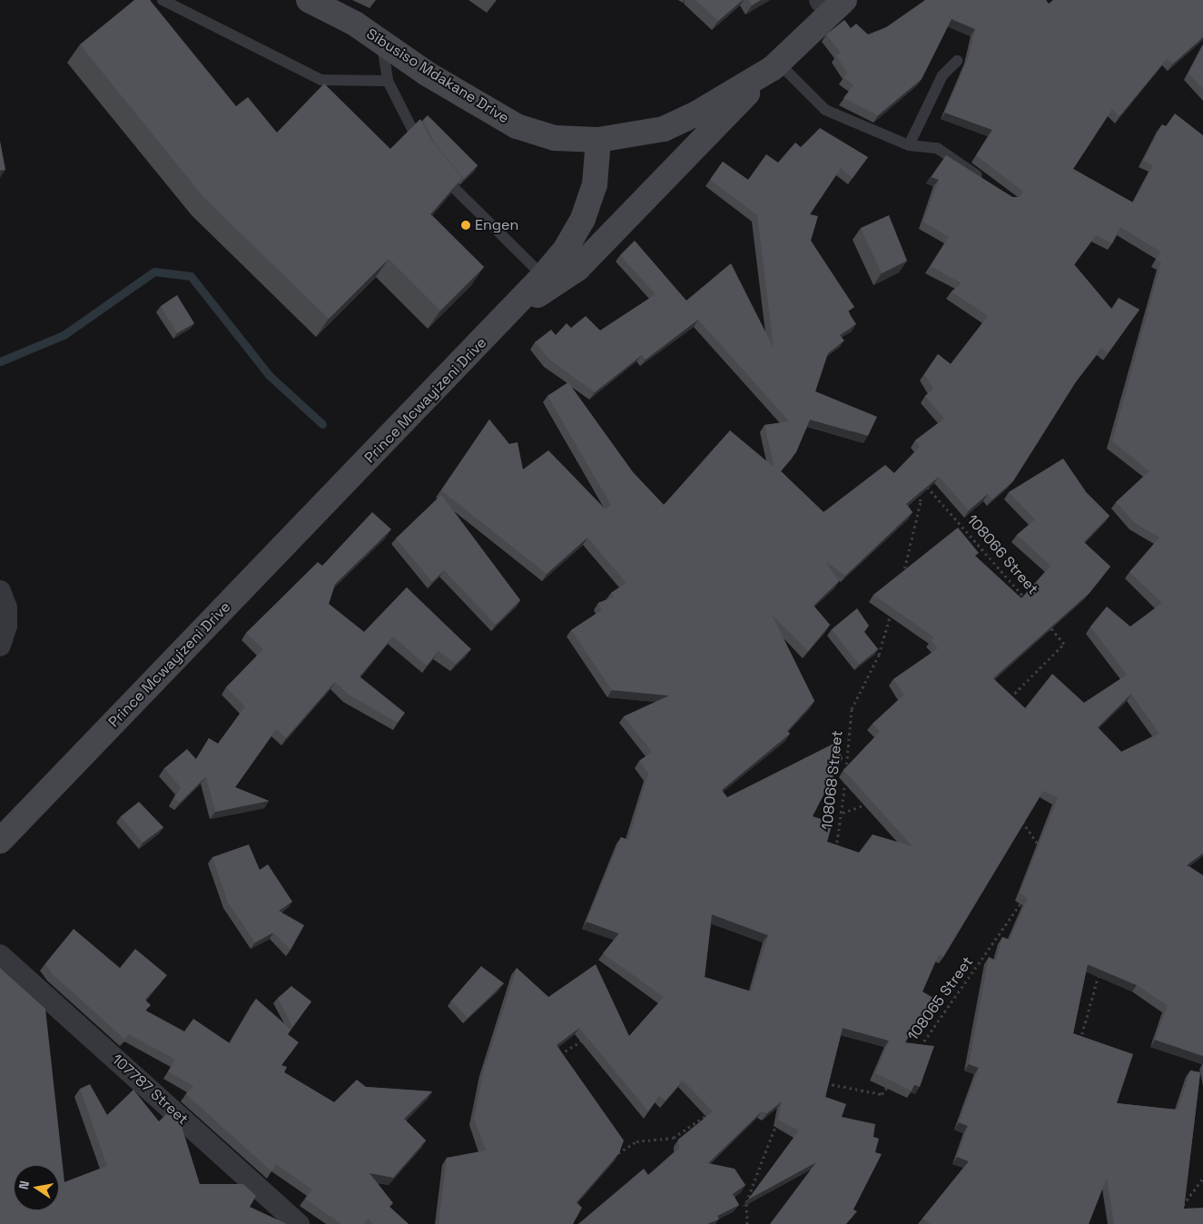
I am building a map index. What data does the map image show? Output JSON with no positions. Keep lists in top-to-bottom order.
{
  "streets": {
    "street": ["Sibusiso Mdakane Drive", "Prince Mcwayizeni Drive", "107787 Street"],
    "path": ["108066 Street", "108068 Street", "108065 Street"]
  },
  "crossings": [
    ["Sibusiso Mdakane Drive", "Prince Mcwayizeni Drive"]
  ],
  "places": ["Engen"],
  "north": "left"
}
